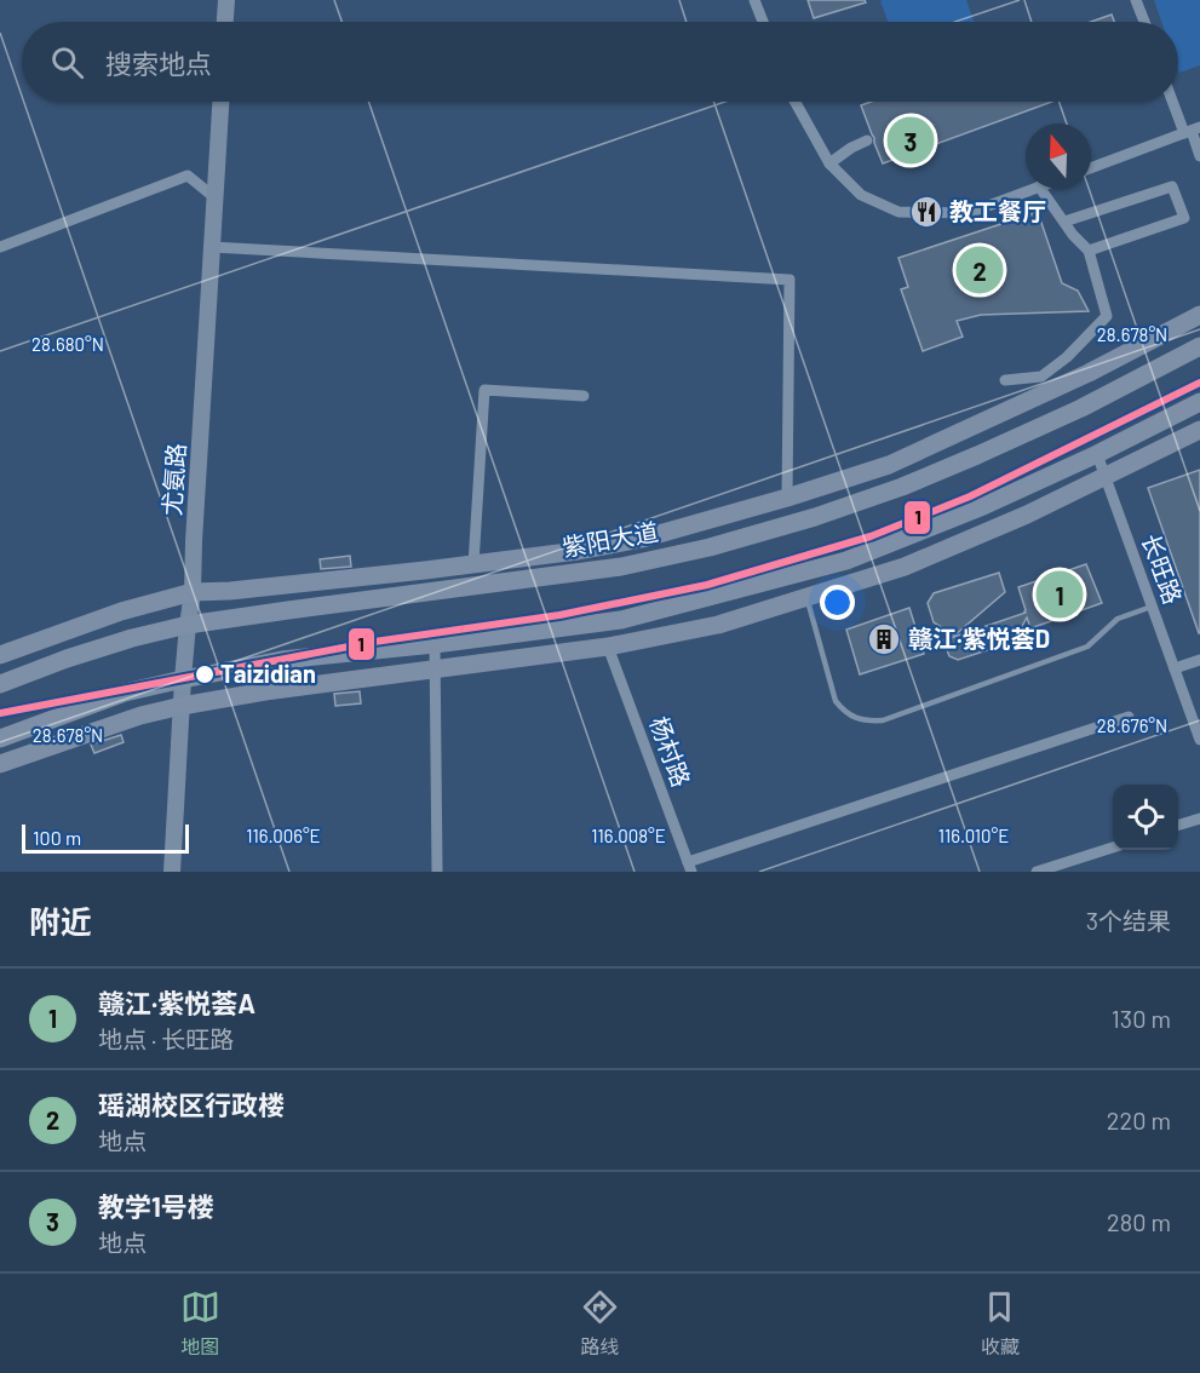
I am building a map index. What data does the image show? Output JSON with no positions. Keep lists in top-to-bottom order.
{
  "streets": {
    "highway": ["紫阳大道"],
    "main road": ["尤氨路"],
    "street": ["长旺路", "杨村路"]
  },
  "crossings": [
    ["尤氨路", "紫阳大道"]
  ],
  "places": {
    "restaurant": ["教工餐厅"],
    "building": ["赣江·紫悦荟D"],
    "other": ["Taizidian"]
  },
  "lines": ["transit line 1"],
  "scale_bar": "100 m",
  "north": "top",
  "page": {
    "search": "搜索地点",
    "pins": ["3", "2", "1"],
    "scale": "100 m",
    "heading": ["附近", "3个结果"],
    "list": [
      {
        "mark": "1",
        "name": "赣江·紫悦荟A",
        "note": "地点 · 长旺路",
        "value": "130 m"
      },
      {
        "mark": "2",
        "name": "瑶湖校区行政楼",
        "note": "地点",
        "value": "220 m"
      },
      {
        "mark": "3",
        "name": "教学1号楼",
        "note": "地点",
        "value": "280 m"
      }
    ],
    "nav": ["地图", "路线", "收藏"]
  },
  "coordinates": [
    "28.678°N",
    "28.680°N",
    "28.676°N",
    "116.006°E",
    "116.008°E",
    "116.010°E"
  ]
}
